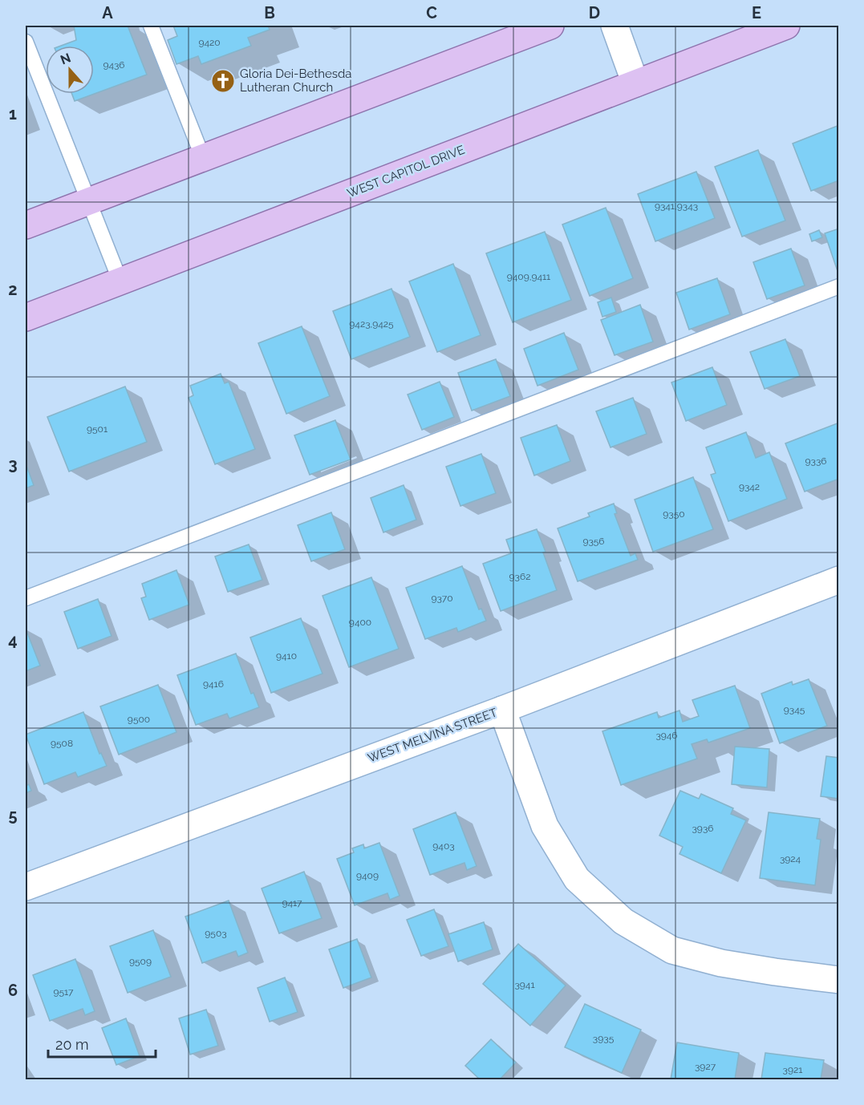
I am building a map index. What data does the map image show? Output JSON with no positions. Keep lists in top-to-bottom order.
{
  "streets": {
    "main road": ["WEST CAPITOL DRIVE"],
    "street": ["WEST MELVINA STREET"]
  },
  "places": {
    "church": ["Gloria Dei-Bethesda Lutheran Church"]
  },
  "house_numbers": [
    "9420",
    "9436",
    "9341,9343",
    "9409,9411",
    "9423,9425",
    "9501",
    "9336",
    "9342",
    "9350",
    "9356",
    "9362",
    "9370",
    "9400",
    "9410",
    "9416",
    "9345",
    "9500",
    "3946",
    "9508",
    "3936",
    "9403",
    "3924",
    "9409",
    "9417",
    "9503",
    "9509",
    "3941",
    "9517",
    "3935",
    "3927",
    "3921"
  ],
  "scale_bar": "20 m",
  "north": "top",
  "grid": {
    "columns": [
      "A",
      "B",
      "C",
      "D",
      "E"
    ],
    "rows": [
      "1",
      "2",
      "3",
      "4",
      "5",
      "6"
    ]
  }
}
